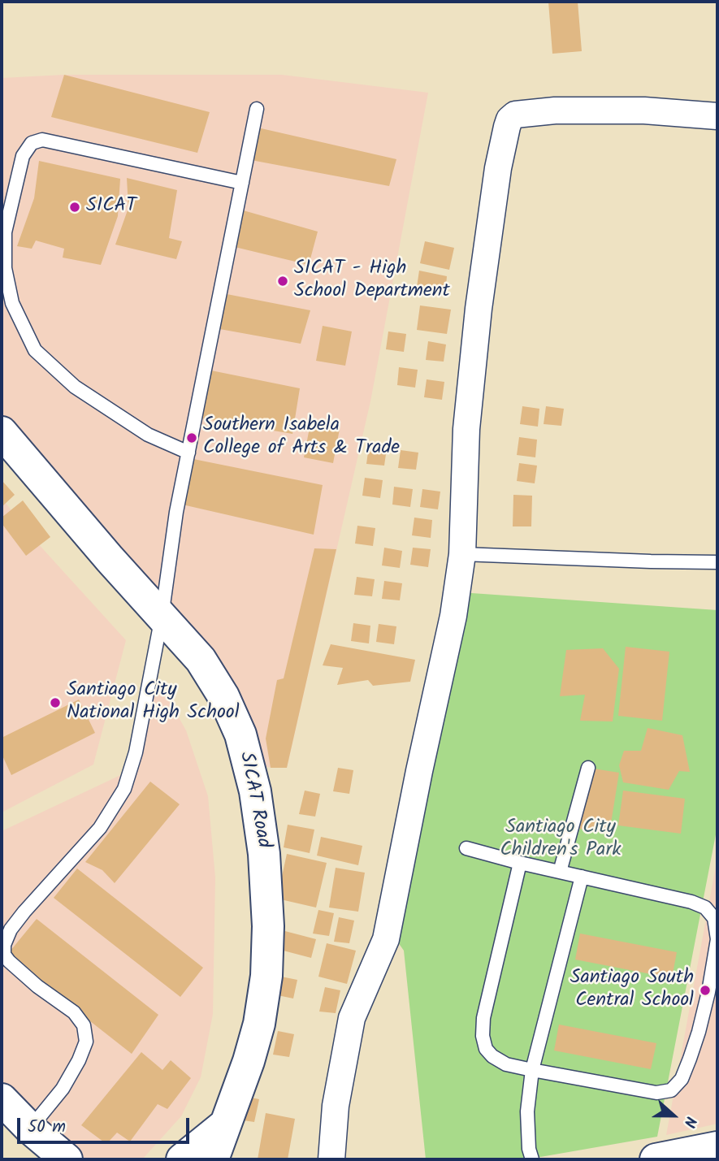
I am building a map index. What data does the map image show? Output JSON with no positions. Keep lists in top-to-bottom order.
{
  "streets": {
    "street": ["SICAT Road"]
  },
  "parks": ["Santiago City Children's Park"],
  "places": [
    "SICAT",
    "SICAT - High School Department",
    "Southern Isabela College of Arts & Trade",
    "Santiago City National High School",
    "Santiago South Central School"
  ],
  "scale_bar": "50 m",
  "north": "right"
}
